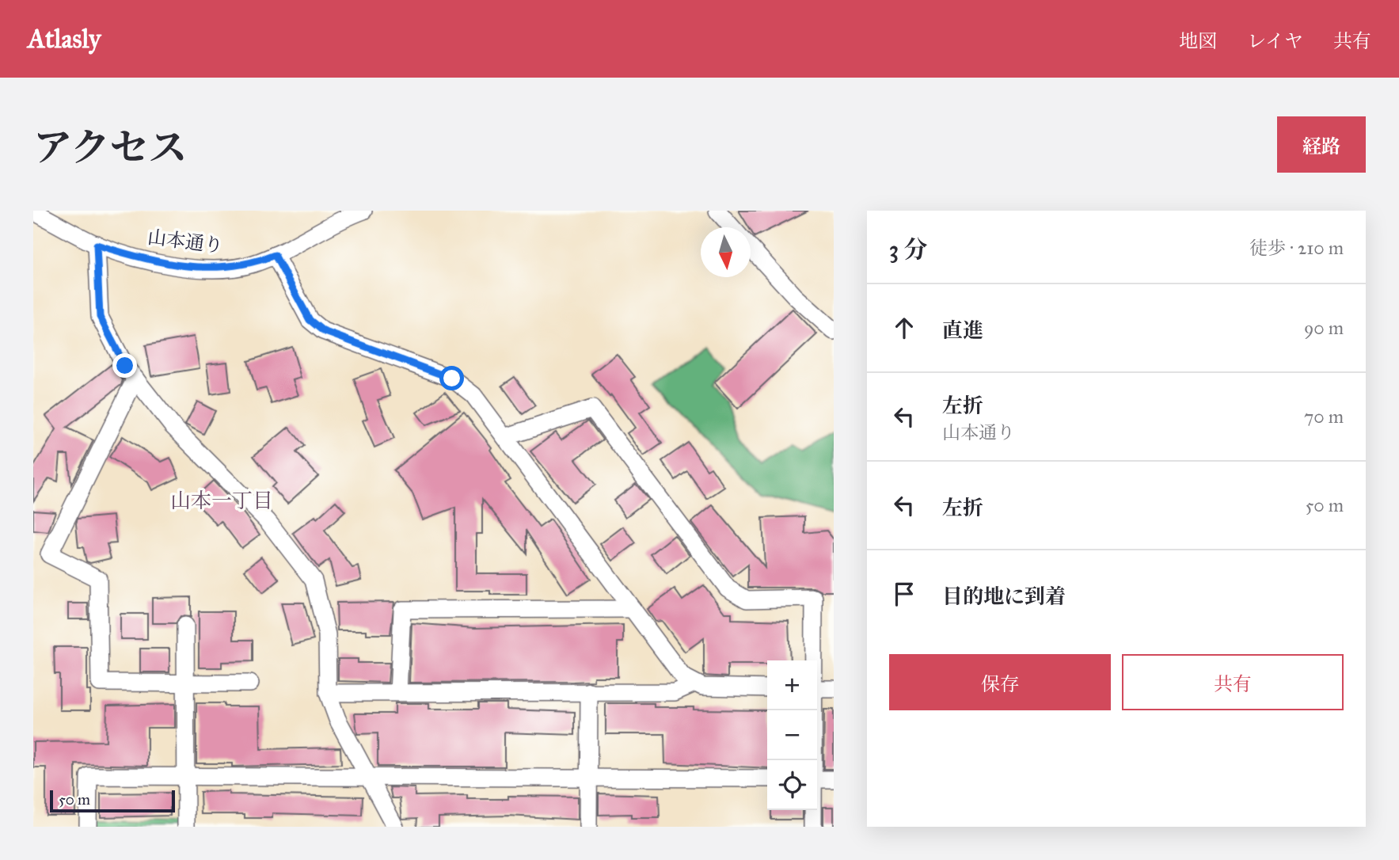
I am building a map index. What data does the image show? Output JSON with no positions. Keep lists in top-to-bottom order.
{
  "streets": {
    "street": ["山本通り"]
  },
  "districts": ["山本一丁目"],
  "scale_bar": "50 m",
  "north": "bottom",
  "page": {
    "header": "Atlasly",
    "nav": ["地図", "レイヤ", "共有"],
    "title": "アクセス",
    "buttons": [
      "経路",
      ["保存", "共有"]
    ],
    "heading": ["3 分", "徒歩 · 210 m"],
    "list": [
      ["直進", "90 m"],
      ["左折", "山本通り", "70 m"],
      ["左折", "50 m"],
      "目的地に到着"
    ],
    "map_buttons": ["+", "−"],
    "scale": "50 m"
  }
}
